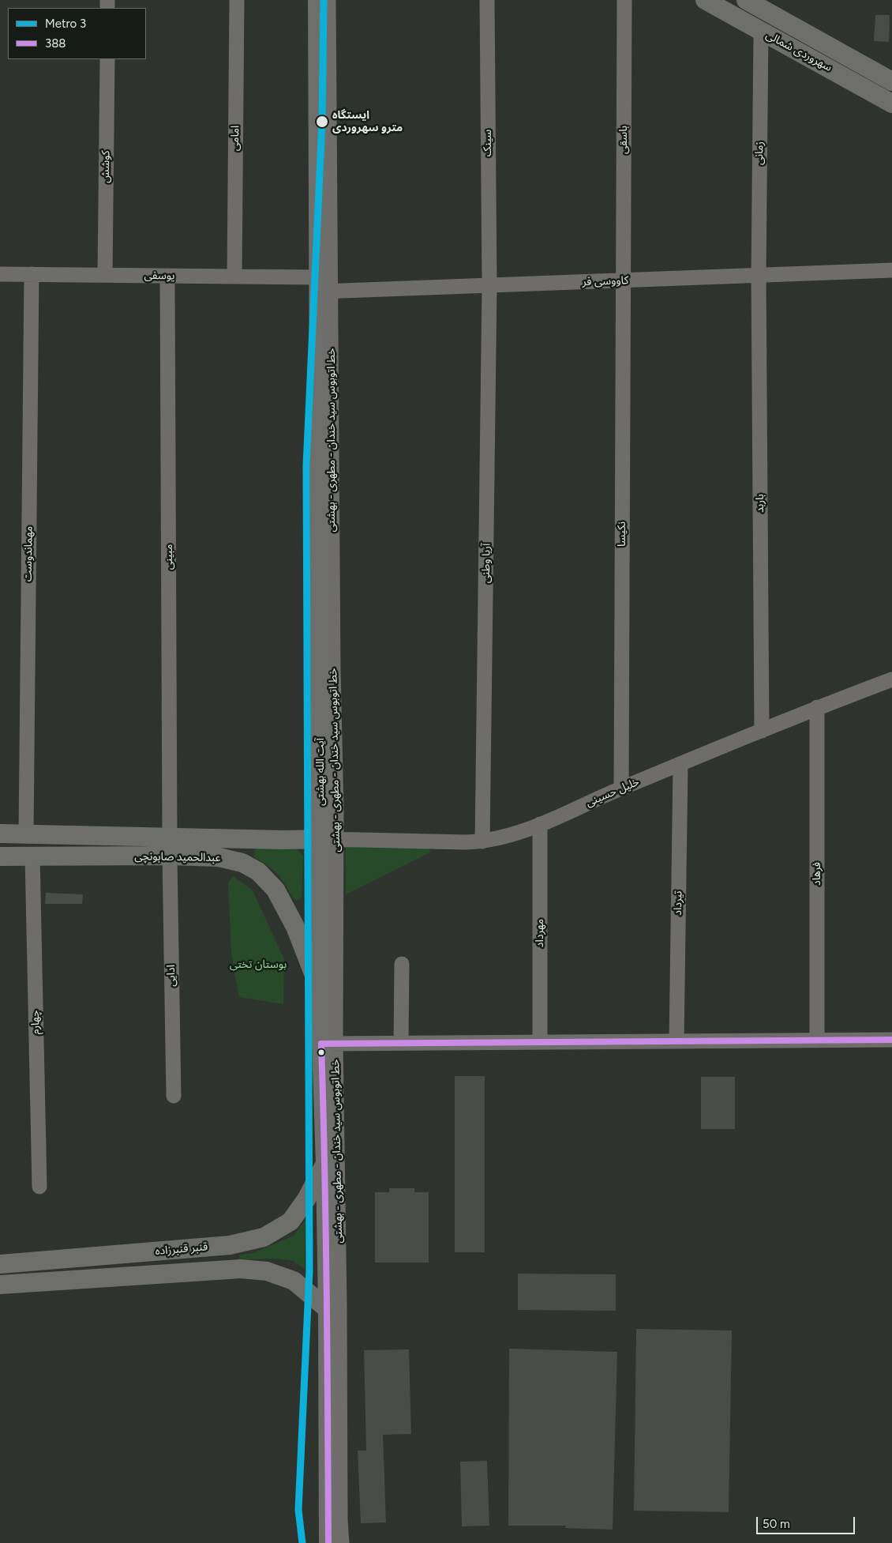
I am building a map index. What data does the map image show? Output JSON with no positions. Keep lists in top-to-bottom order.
{
  "streets": {
    "main road": [
      "سهروردی شمالی",
      "آیت الله بهشتی",
      "عبدالحمید صابونچی",
      "قنبر قنبرزاده"
    ],
    "street": [
      "امامی",
      "باسقی",
      "سینک",
      "زمانی",
      "کوشش",
      "یوسفی",
      "کاووسی فر",
      "خط اتوبوس سید خندان - مطهری - بهشتی",
      "باربد",
      "نکیسا",
      "مهماندوست",
      "مبینی",
      "آریا وطنی",
      "خلیل حسینی",
      "فرهاد",
      "تیرداد",
      "مهرداد",
      "ادایی",
      "چهارم"
    ]
  },
  "crossings": [
    ["سهروردی شمالی", "زمانی"],
    ["امامی", "یوسفی"],
    ["باسقی", "کاووسی فر"],
    ["باسقی", "نکیسا"],
    ["سینک", "کاووسی فر"],
    ["سینک", "آریا وطنی"],
    ["زمانی", "کاووسی فر"],
    ["زمانی", "باربد"],
    ["کوشش", "یوسفی"],
    ["یوسفی", "کاووسی فر"],
    ["یوسفی", "مهماندوست"],
    ["یوسفی", "مبینی"],
    ["یوسفی", "آیت الله بهشتی"],
    ["کاووسی فر", "باربد"],
    ["کاووسی فر", "نکیسا"],
    ["کاووسی فر", "آریا وطنی"],
    ["کاووسی فر", "آیت الله بهشتی"],
    ["خط اتوبوس سید خندان - مطهری - بهشتی", "آیت الله بهشتی"],
    ["خط اتوبوس سید خندان - مطهری - بهشتی", "خلیل حسینی"],
    ["خط اتوبوس سید خندان - مطهری - بهشتی", "عبدالحمید صابونچی"],
    ["باربد", "خلیل حسینی"],
    ["نکیسا", "خلیل حسینی"],
    ["مهماندوست", "عبدالحمید صابونچی"],
    ["مبینی", "عبدالحمید صابونچی"],
    ["مبینی", "ادایی"],
    ["آریا وطنی", "خلیل حسینی"],
    ["آیت الله بهشتی", "خلیل حسینی"],
    ["آیت الله بهشتی", "عبدالحمید صابونچی"],
    ["آیت الله بهشتی", "قنبر قنبرزاده"],
    ["خلیل حسینی", "عبدالحمید صابونچی"],
    ["خلیل حسینی", "فرهاد"],
    ["خلیل حسینی", "تیرداد"],
    ["خلیل حسینی", "مهرداد"],
    ["عبدالحمید صابونچی", "ادایی"],
    ["عبدالحمید صابونچی", "چهارم"]
  ],
  "parks": ["بوستان تختی"],
  "places": ["ایستگاه مترو سهروردی"],
  "lines": ["metro line 3", "transit line 388"],
  "legend": ["Metro 3", "388"],
  "scale_bar": "50 m"
}
